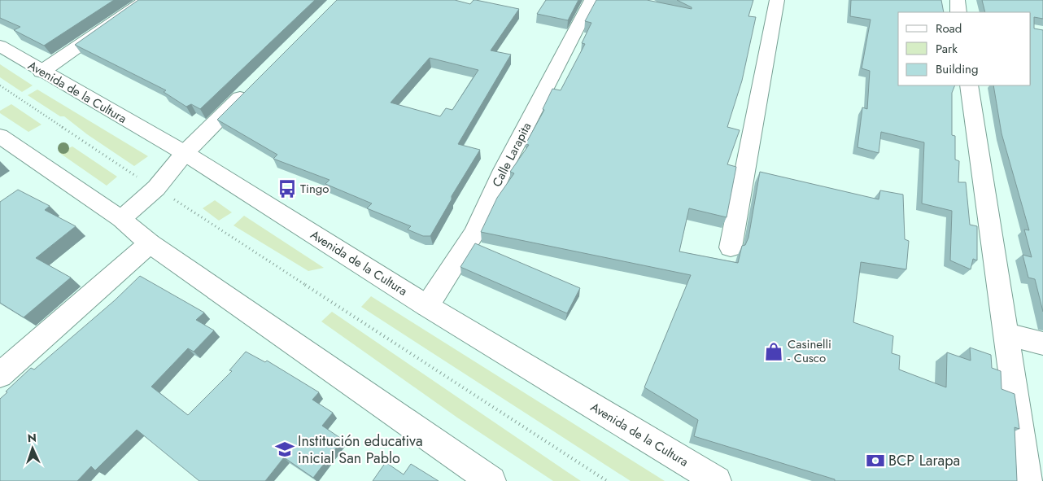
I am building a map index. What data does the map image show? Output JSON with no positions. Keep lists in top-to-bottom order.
{
  "streets": {
    "main road": ["Avenida de la Cultura", "Calle Larapita"]
  },
  "crossings": [
    ["Avenida de la Cultura", "Calle Larapita"]
  ],
  "places": {
    "bus stop": ["Tingo"],
    "shop": ["Casinelli - Cusco"],
    "school or university": ["Institución educativa inicial San Pablo"],
    "bank": ["BCP Larapa"]
  },
  "legend": ["Road", "Park", "Building"],
  "north": "top"
}
